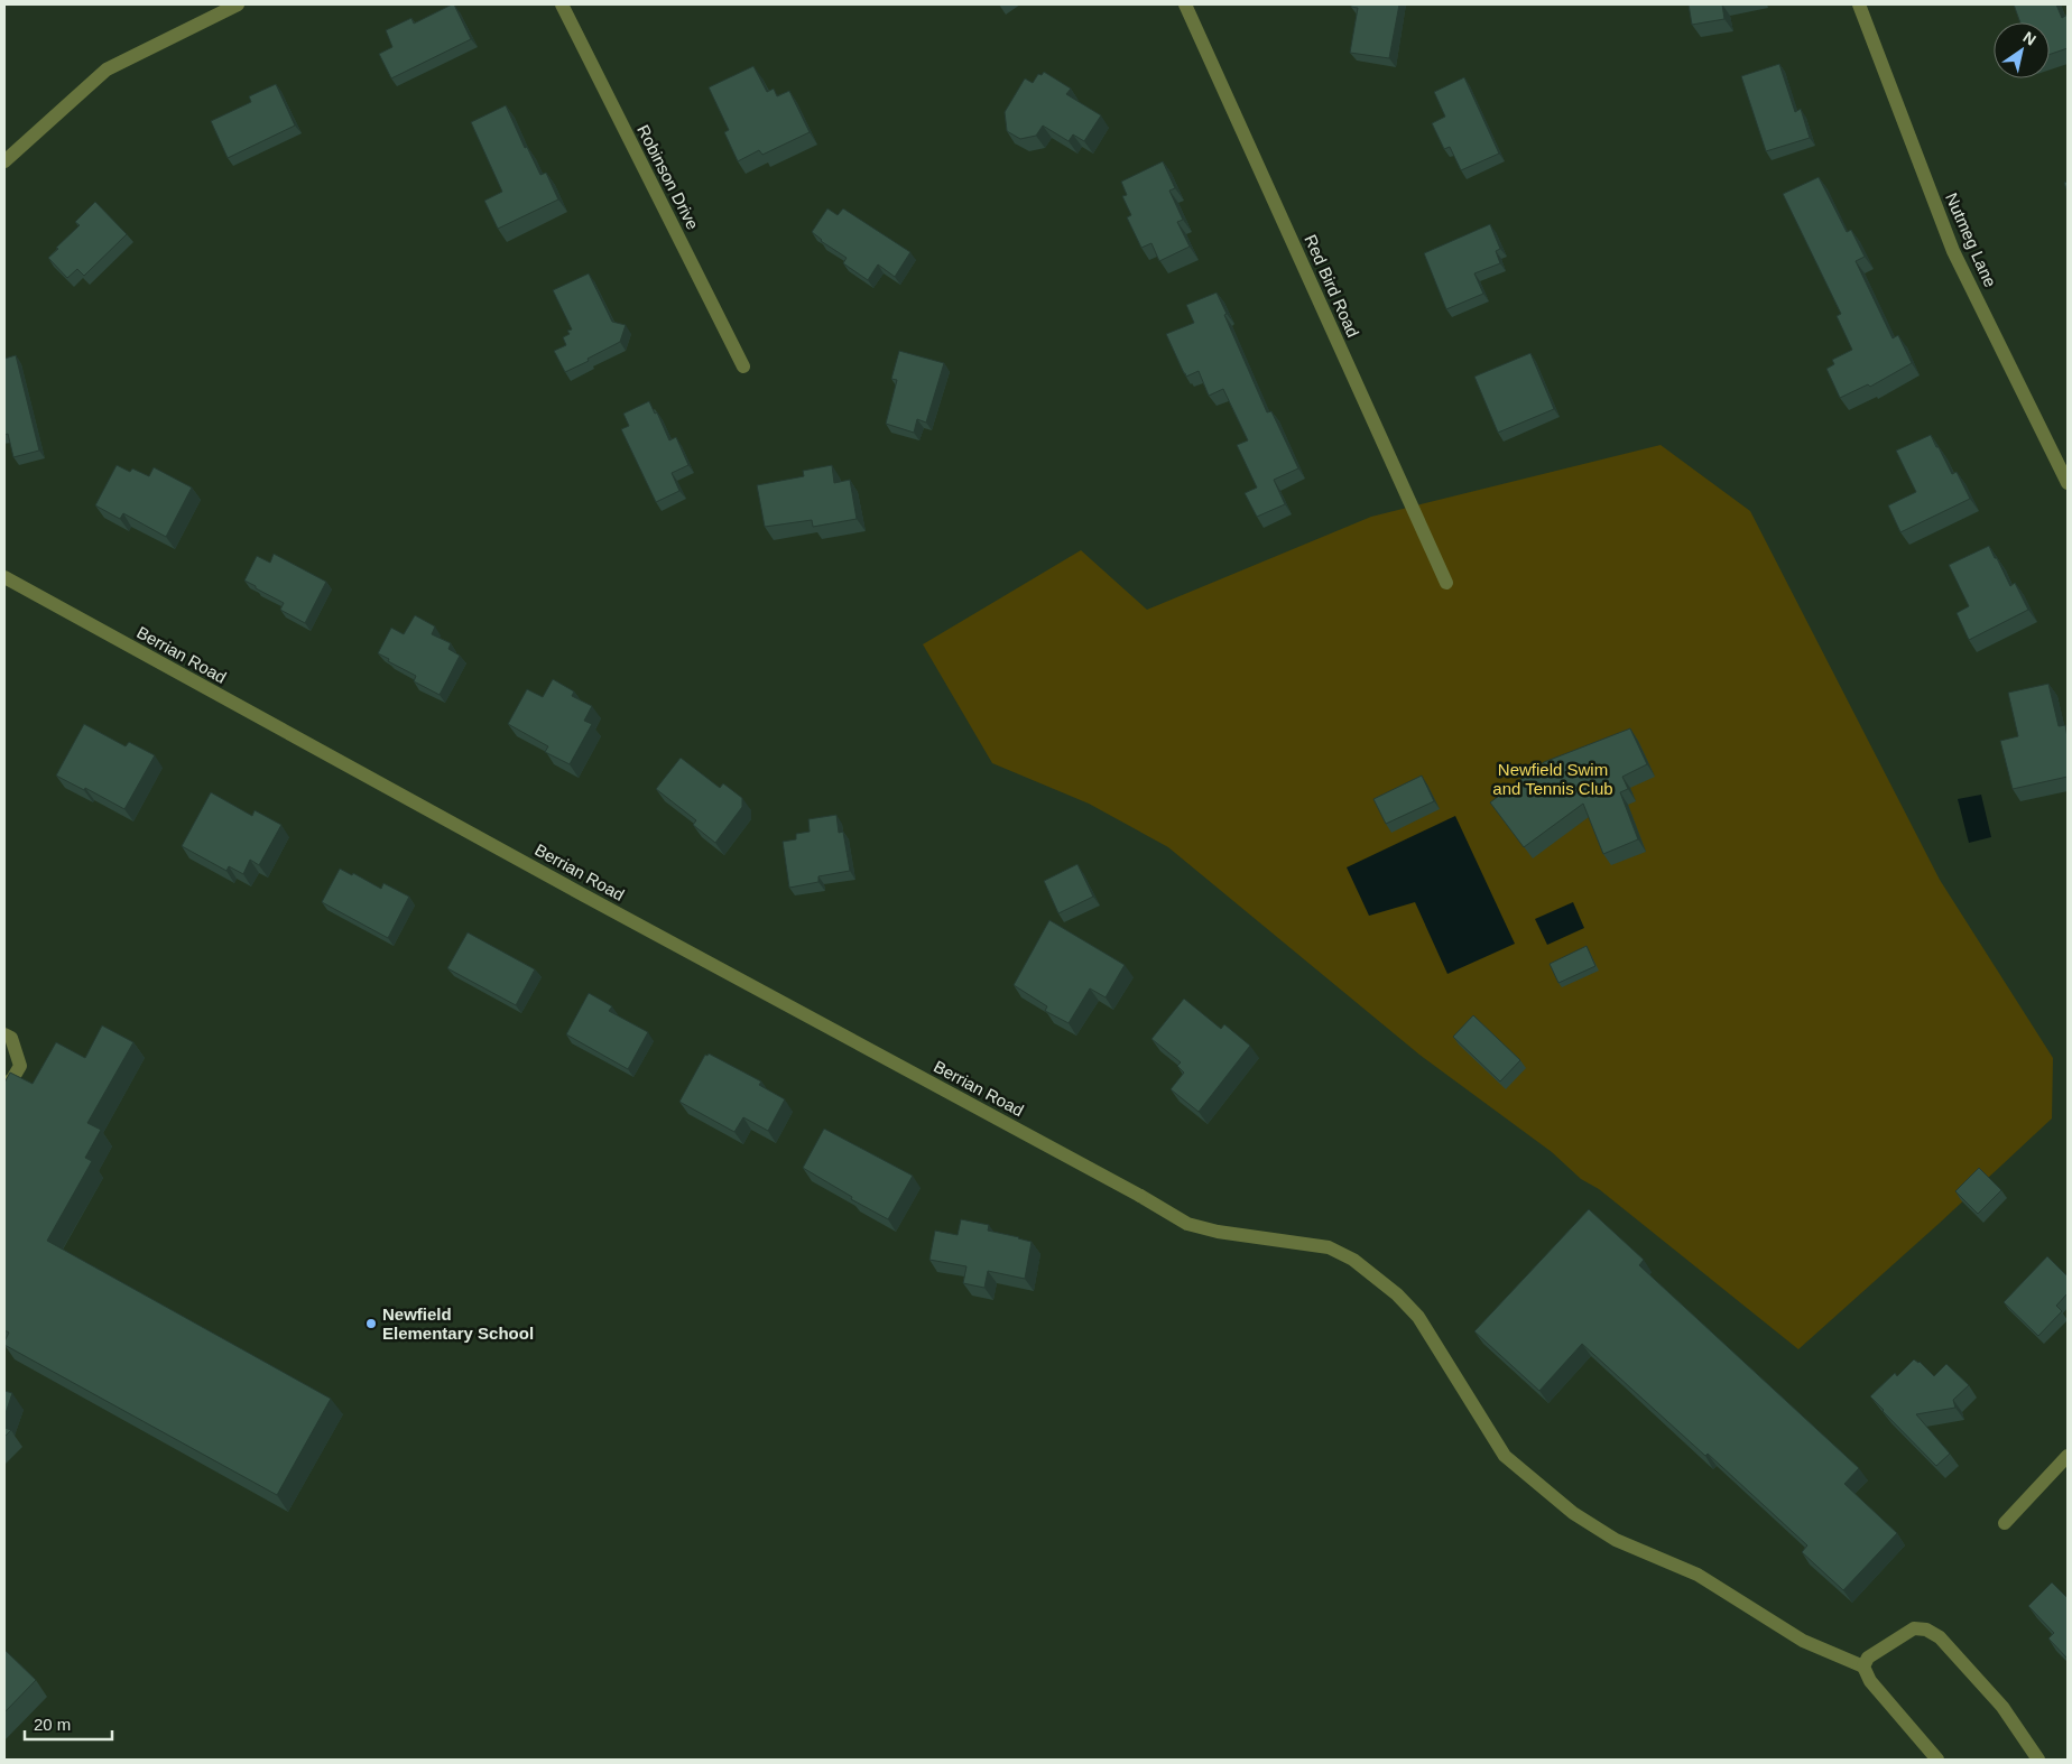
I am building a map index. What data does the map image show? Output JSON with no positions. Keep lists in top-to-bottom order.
{
  "streets": {
    "street": [
      "Robinson Drive",
      "Nutmeg Lane",
      "Red Bird Road",
      "Berrian Road"
    ]
  },
  "parks": ["Newfield Swim and Tennis Club"],
  "places": ["Newfield Elementary School"],
  "scale_bar": "20 m",
  "north": "top right"
}
